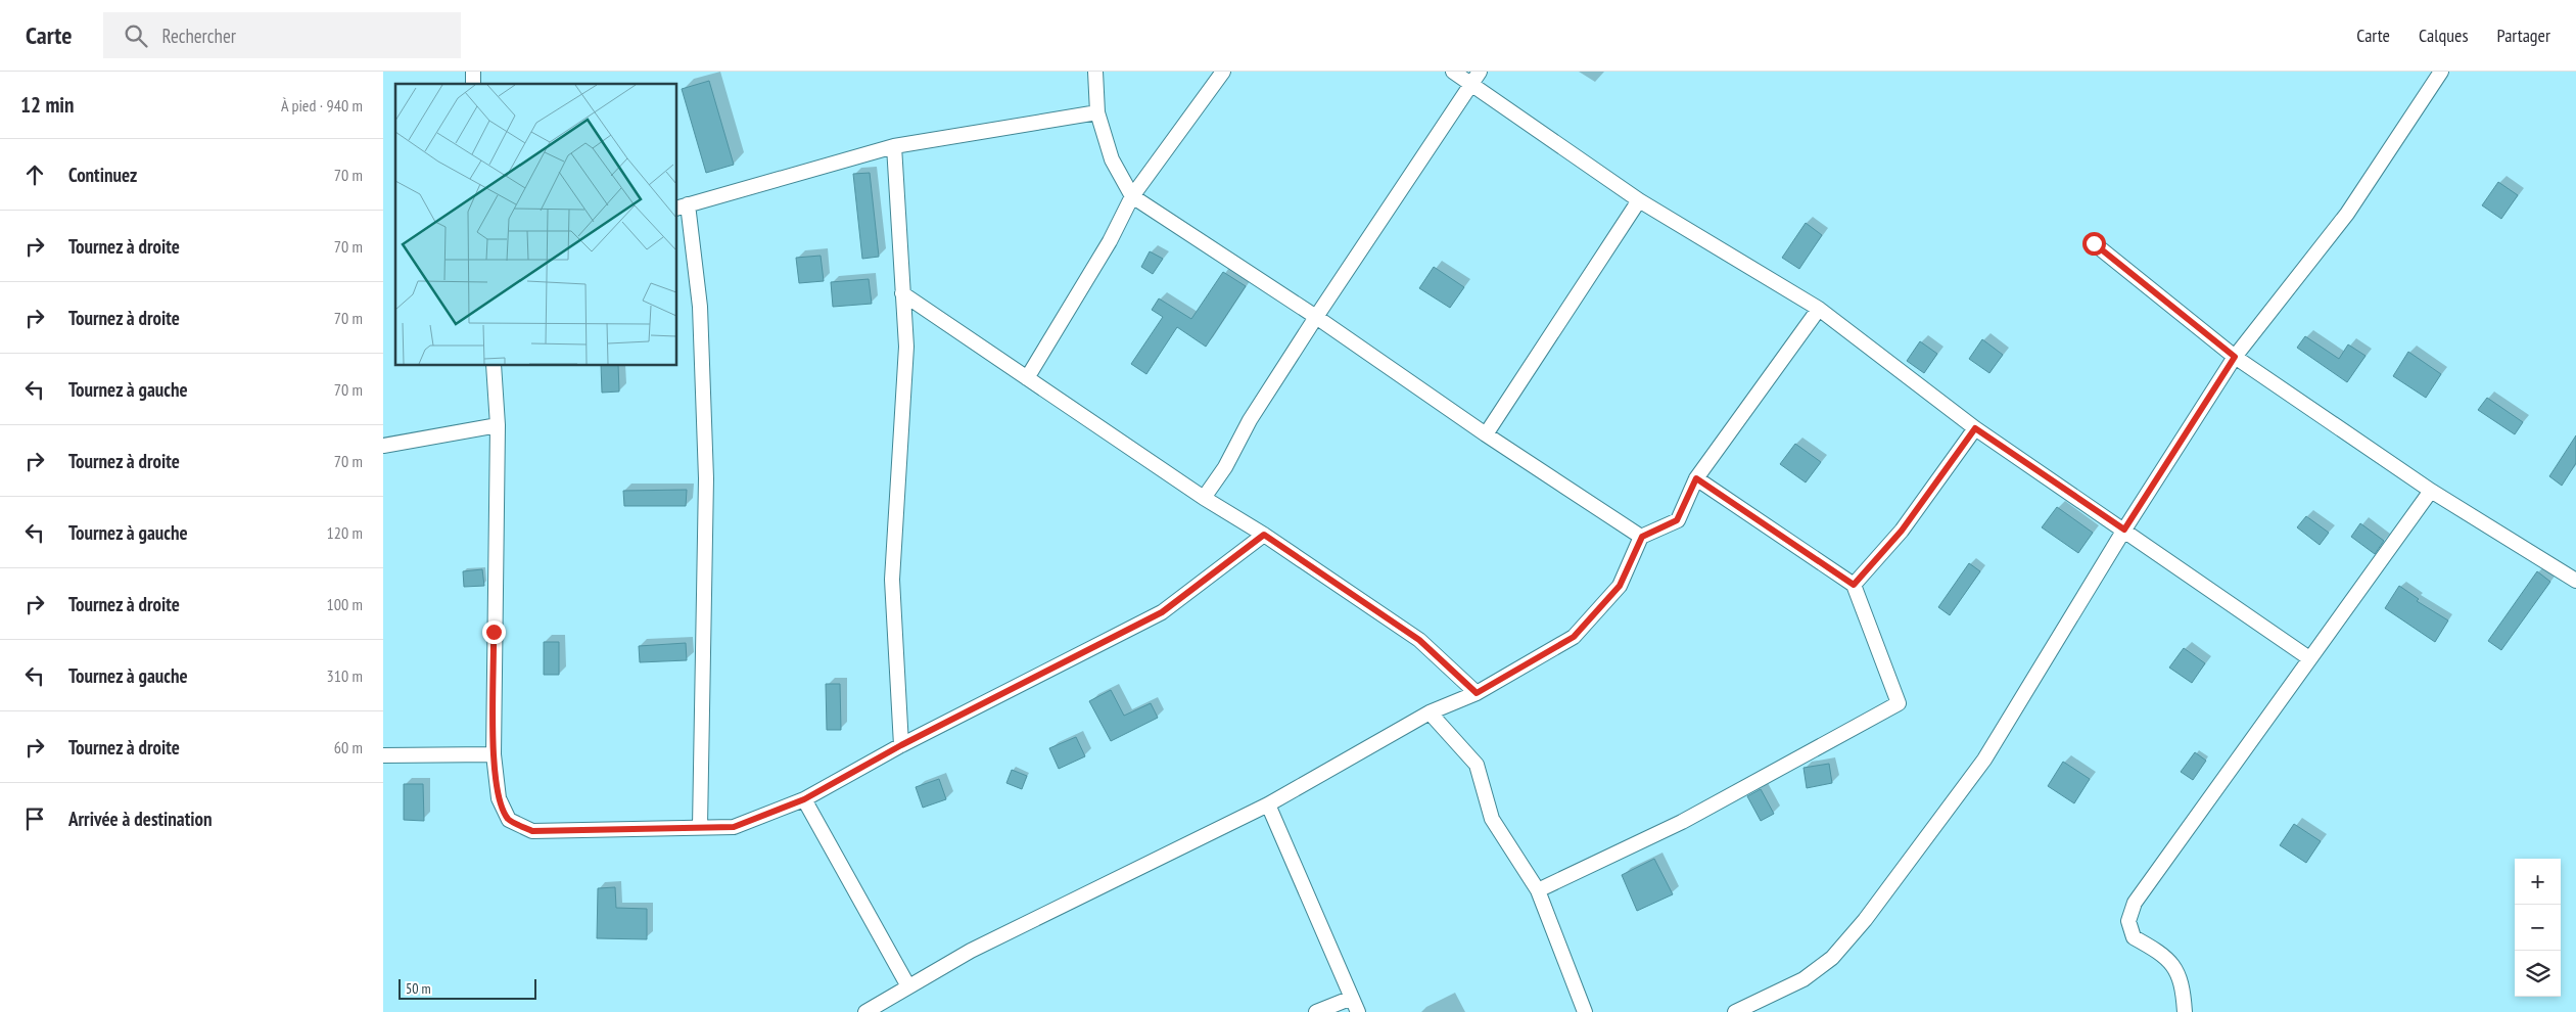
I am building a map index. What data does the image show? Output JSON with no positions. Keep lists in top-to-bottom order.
{
  "scale_bar": "50 m",
  "page": {
    "header": "Carte",
    "search": "Rechercher",
    "nav": ["Carte", "Calques", "Partager"],
    "heading": ["12 min", "À pied · 940 m"],
    "list": [
      ["Continuez", "70 m"],
      ["Tournez à droite", "70 m"],
      ["Tournez à droite", "70 m"],
      ["Tournez à gauche", "70 m"],
      ["Tournez à droite", "70 m"],
      ["Tournez à gauche", "120 m"],
      ["Tournez à droite", "100 m"],
      ["Tournez à gauche", "310 m"],
      ["Tournez à droite", "60 m"],
      "Arrivée à destination"
    ],
    "map_buttons": ["+", "−"],
    "scale": "50 m"
  }
}
